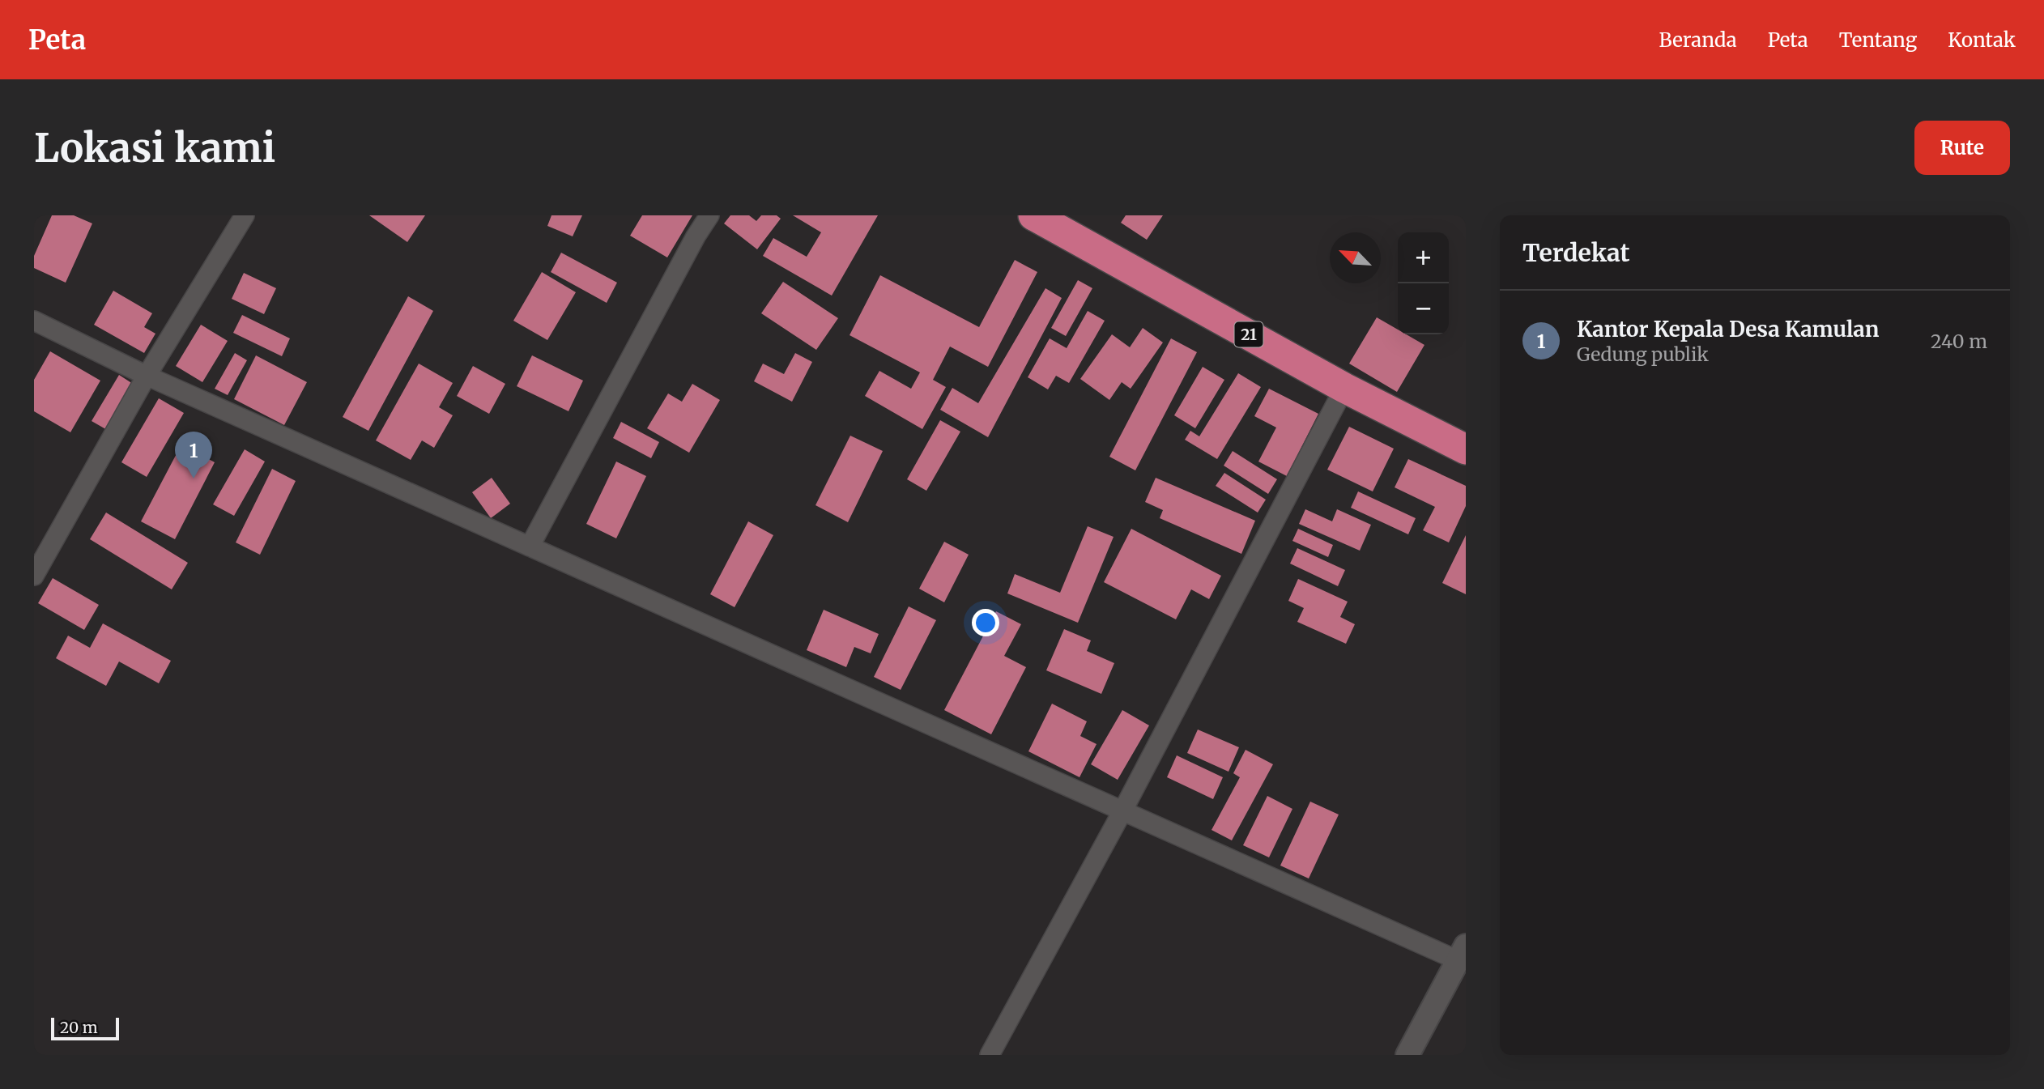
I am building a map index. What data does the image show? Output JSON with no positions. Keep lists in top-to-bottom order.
{
  "streets": {
    "highway": ["21"]
  },
  "scale_bar": "20 m",
  "north": "top left",
  "page": {
    "header": "Peta",
    "nav": [
      "Beranda",
      "Peta",
      "Tentang",
      "Kontak"
    ],
    "buttons": "Rute",
    "title": "Lokasi kami",
    "heading": "Terdekat",
    "map_buttons": ["+", "−"],
    "list": [
      {
        "mark": "1",
        "name": "Kantor Kepala Desa Kamulan",
        "note": "Gedung publik",
        "value": "240 m"
      }
    ],
    "pins": "1",
    "scale": "20 m"
  }
}
